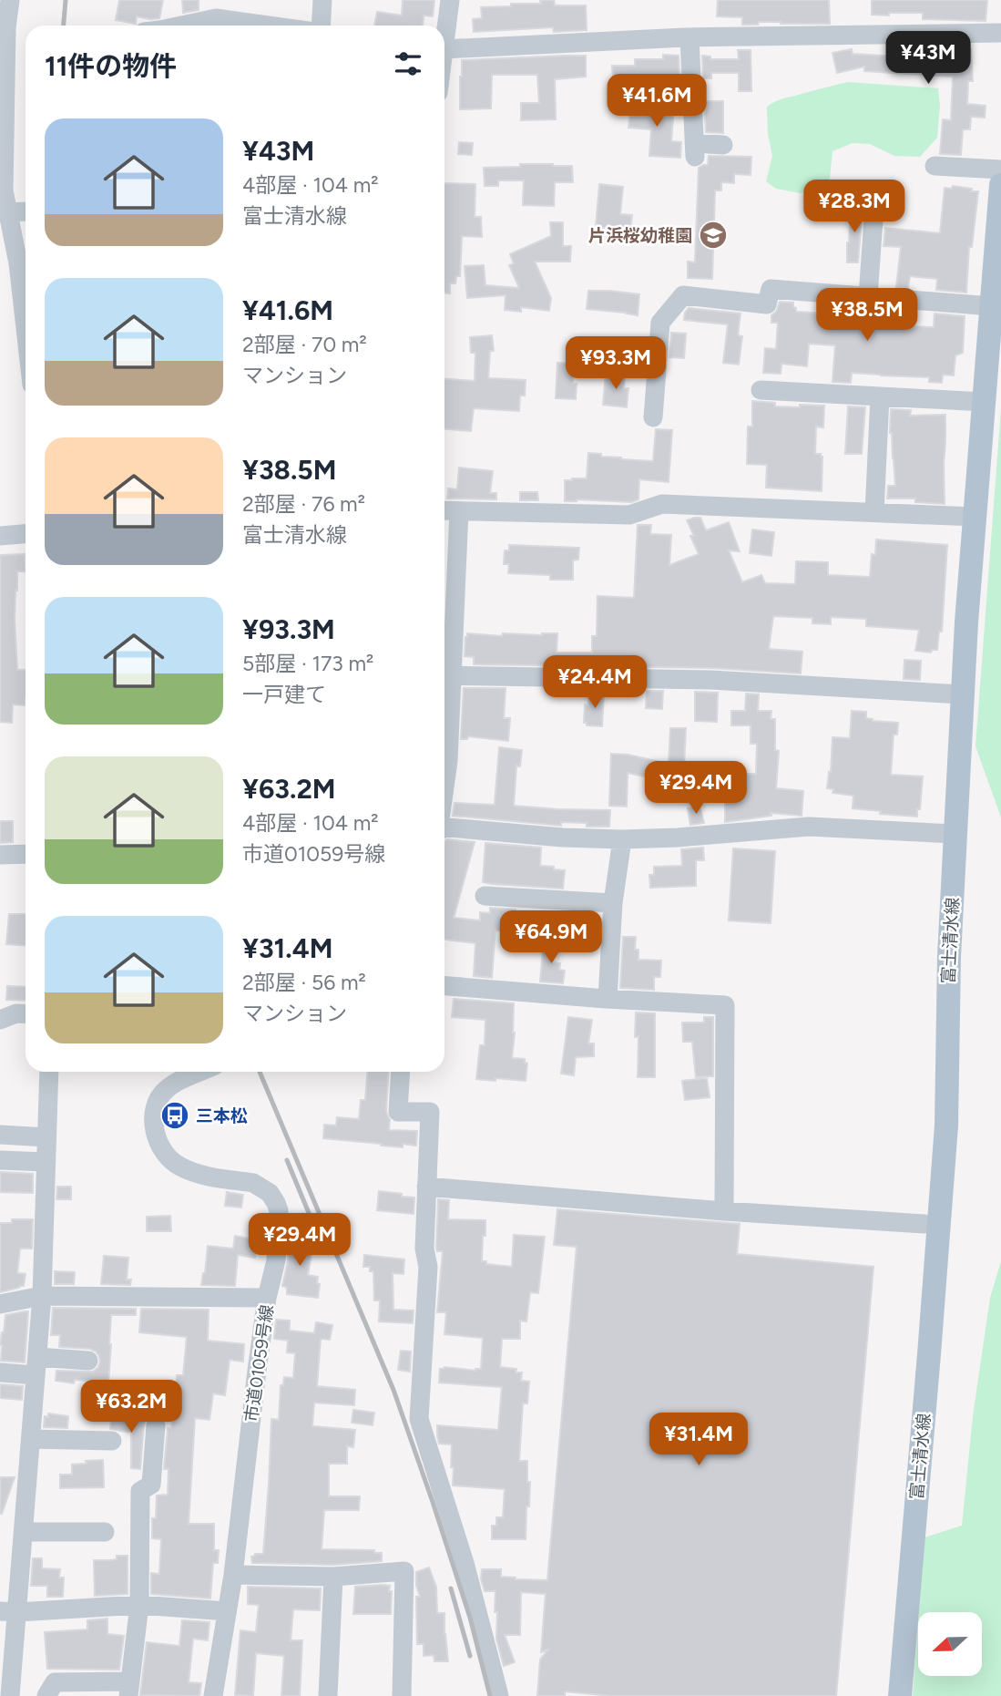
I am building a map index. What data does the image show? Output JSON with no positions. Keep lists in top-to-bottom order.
{
  "streets": {
    "main road": ["富士清水線"],
    "street": ["市道01059号線"]
  },
  "places": {
    "school or university": ["片浜桜幼稚園"],
    "bus stop": ["三本松"]
  },
  "north": "left",
  "page": {
    "heading": "11件の物件",
    "price": [
      "¥43M",
      "¥41.6M",
      "¥28.3M",
      "¥38.5M",
      "¥93.3M",
      "¥24.4M",
      "¥29.4M",
      "¥64.9M",
      "¥29.4M",
      "¥63.2M",
      "¥31.4M"
    ],
    "list": [
      {
        "name": "¥43M",
        "note": "4部屋 · 104 m² · 富士清水線"
      },
      {
        "name": "¥41.6M",
        "note": "2部屋 · 70 m² · マンション"
      },
      {
        "name": "¥38.5M",
        "note": "2部屋 · 76 m² · 富士清水線"
      },
      {
        "name": "¥93.3M",
        "note": "5部屋 · 173 m² · 一戸建て"
      },
      {
        "name": "¥63.2M",
        "note": "4部屋 · 104 m² · 市道01059号線"
      },
      {
        "name": "¥31.4M",
        "note": "2部屋 · 56 m² · マンション"
      }
    ]
  }
}
